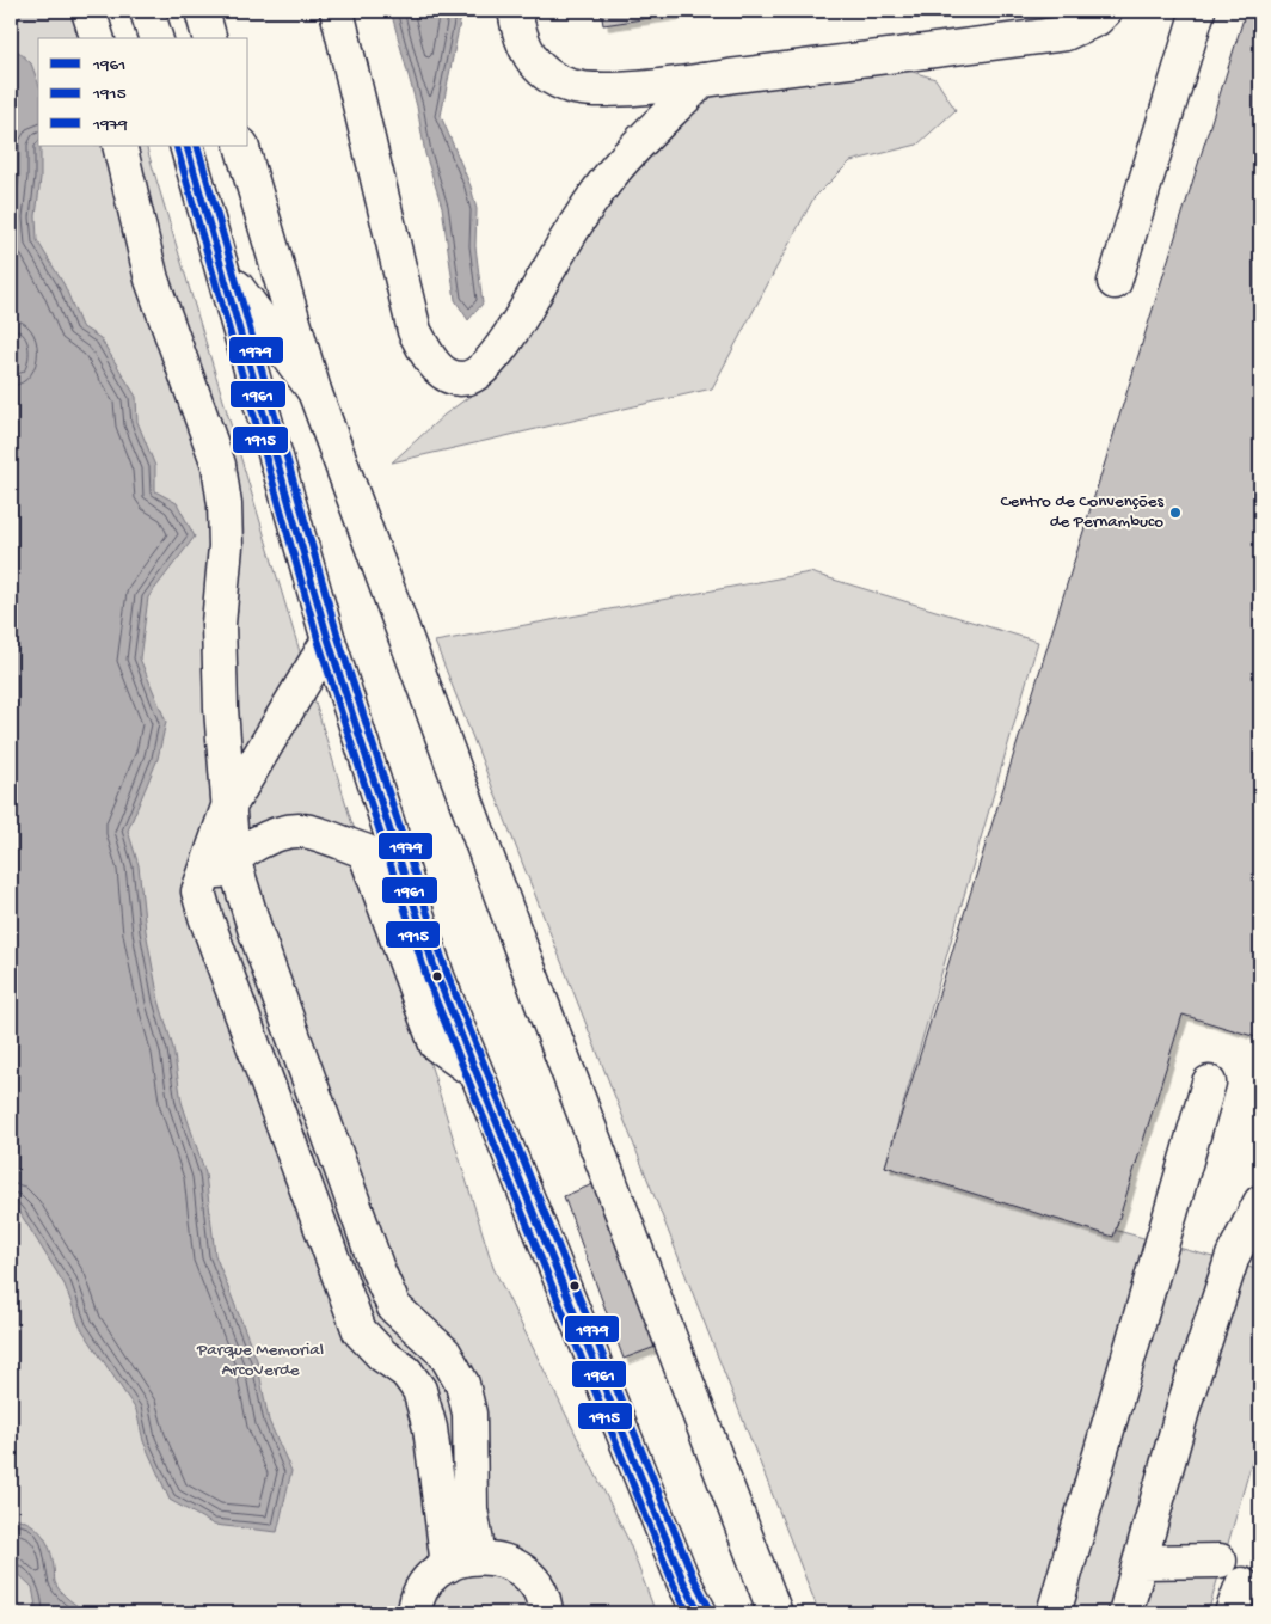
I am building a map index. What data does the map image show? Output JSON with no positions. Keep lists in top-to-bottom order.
{
  "parks": ["Parque Memorial ArcoVerde"],
  "places": ["Centro de Convenções de Pernambuco"],
  "lines": ["transit line 1961", "transit line 1979", "transit line 1915"],
  "legend": ["1961", "1915", "1979"]
}
